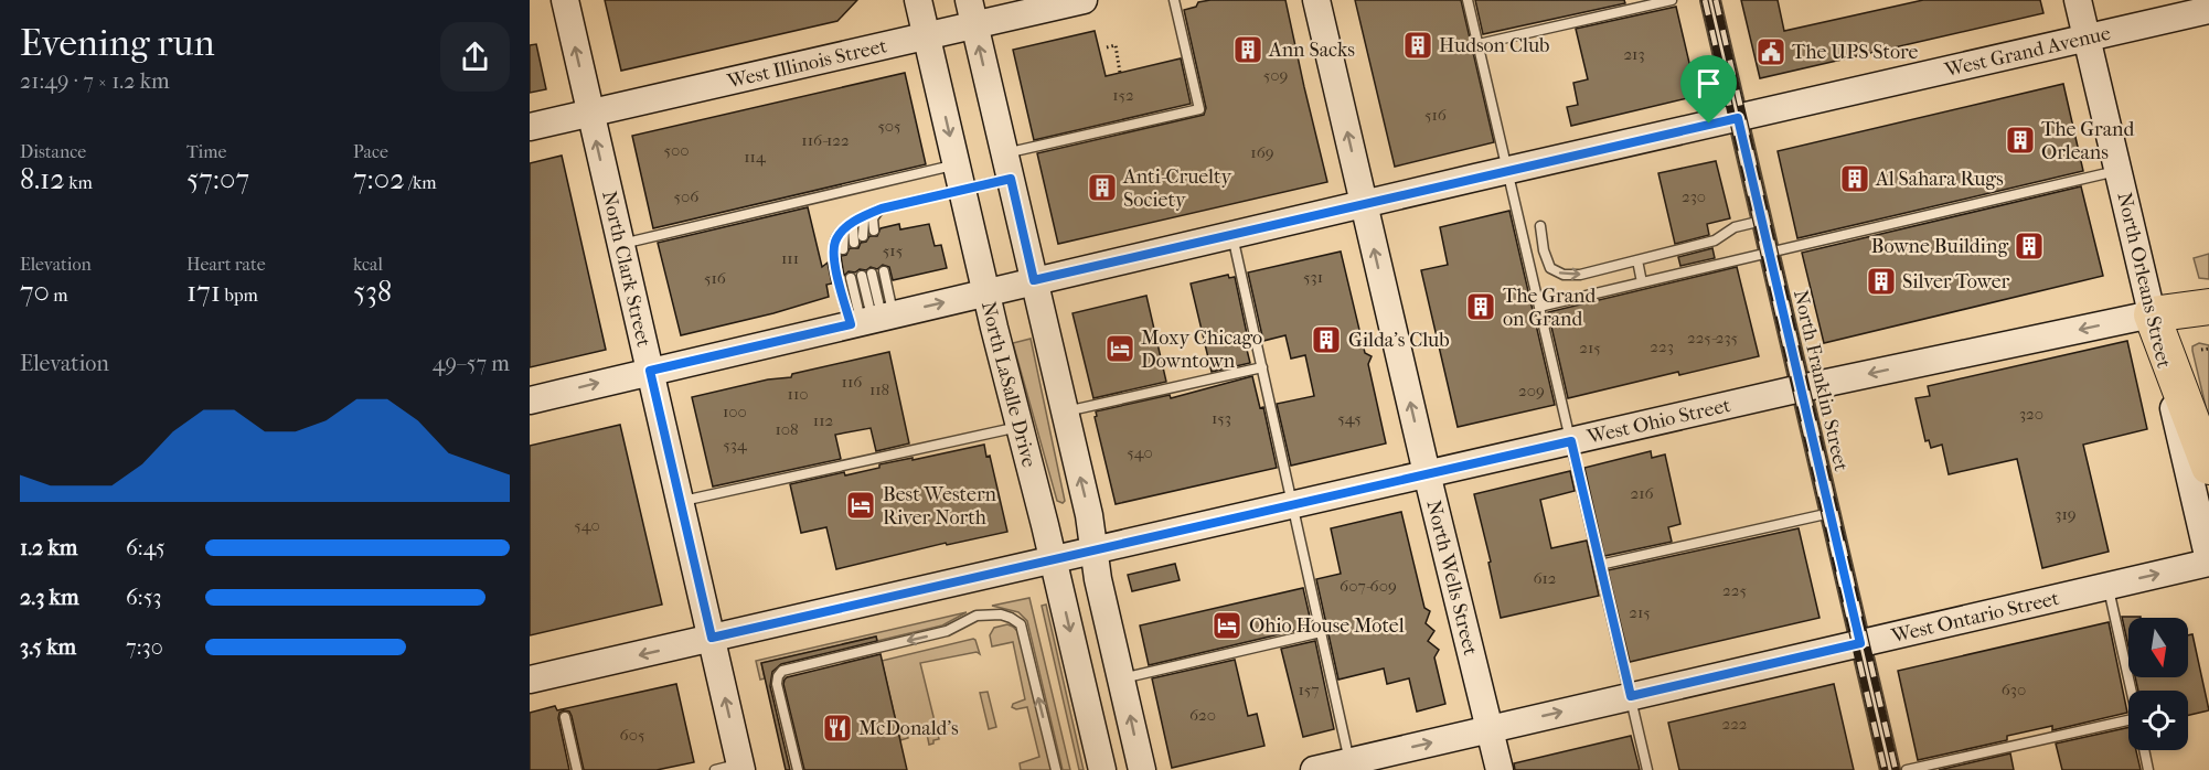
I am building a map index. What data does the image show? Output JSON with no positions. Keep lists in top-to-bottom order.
{
  "streets": {
    "highway": ["West Ohio Street"],
    "main road": [
      "West Grand Avenue",
      "West Illinois Street",
      "North Clark Street",
      "North Orleans Street",
      "North LaSalle Drive",
      "North Wells Street",
      "West Ontario Street"
    ],
    "street": ["North Franklin Street"]
  },
  "crossings": [
    ["West Grand Avenue", "North Clark Street"],
    ["West Grand Avenue", "North Orleans Street"],
    ["West Grand Avenue", "North Franklin Street"],
    ["West Grand Avenue", "North LaSalle Drive"],
    ["West Grand Avenue", "North Wells Street"],
    ["West Illinois Street", "North Clark Street"],
    ["West Illinois Street", "North LaSalle Drive"],
    ["North Clark Street", "West Ohio Street"],
    ["North Orleans Street", "West Ohio Street"],
    ["North Orleans Street", "West Ontario Street"],
    ["North Franklin Street", "West Ohio Street"],
    ["North Franklin Street", "West Ontario Street"],
    ["North LaSalle Drive", "West Ohio Street"],
    ["West Ohio Street", "North Wells Street"],
    ["North Wells Street", "West Ontario Street"]
  ],
  "one_way": ["North Clark Street", "North Wells Street", "West Ontario Street"],
  "places": {
    "building": [
      "Hudson Club",
      "Ann Sacks",
      "The Grand Orleans",
      "Al Sahara Rugs",
      "Anti-Cruelty Society",
      "Bowne Building",
      "Silver Tower",
      "The Grand on Grand",
      "Gilda's Club"
    ],
    "public building": ["The UPS Store"],
    "hotel": ["Moxy Chicago Downtown", "Best Western River North", "Ohio House Motel"],
    "restaurant": ["McDonald's"]
  },
  "house_numbers": [
    "213",
    "509",
    "152",
    "516",
    "505",
    "116-122",
    "500",
    "169",
    "114",
    "506",
    "230",
    "515",
    "111",
    "531",
    "516",
    "225-235",
    "223",
    "215",
    "116",
    "118",
    "209",
    "110",
    "100",
    "320",
    "153",
    "545",
    "112",
    "108",
    "534",
    "540",
    "216",
    "319",
    "540",
    "612",
    "607-609",
    "225",
    "215",
    "157",
    "630",
    "620",
    "222",
    "605"
  ],
  "north": "bottom",
  "page": {
    "heading": ["Evening run", "21:49 · 7 × 1.2 km"],
    "stats": [
      ["Distance", "8.12 km"],
      ["Time", "57:07"],
      ["Pace", "7:02 /km"],
      ["Elevation", "70 m"],
      ["Heart rate", "171 bpm"],
      ["kcal", "538"]
    ],
    "chart": ["Elevation", "49–57 m"],
    "list": [
      {
        "name": "1.2 km",
        "note": "6:45"
      },
      {
        "name": "2.3 km",
        "note": "6:53"
      },
      {
        "name": "3.5 km",
        "note": "7:30"
      }
    ]
  }
}
